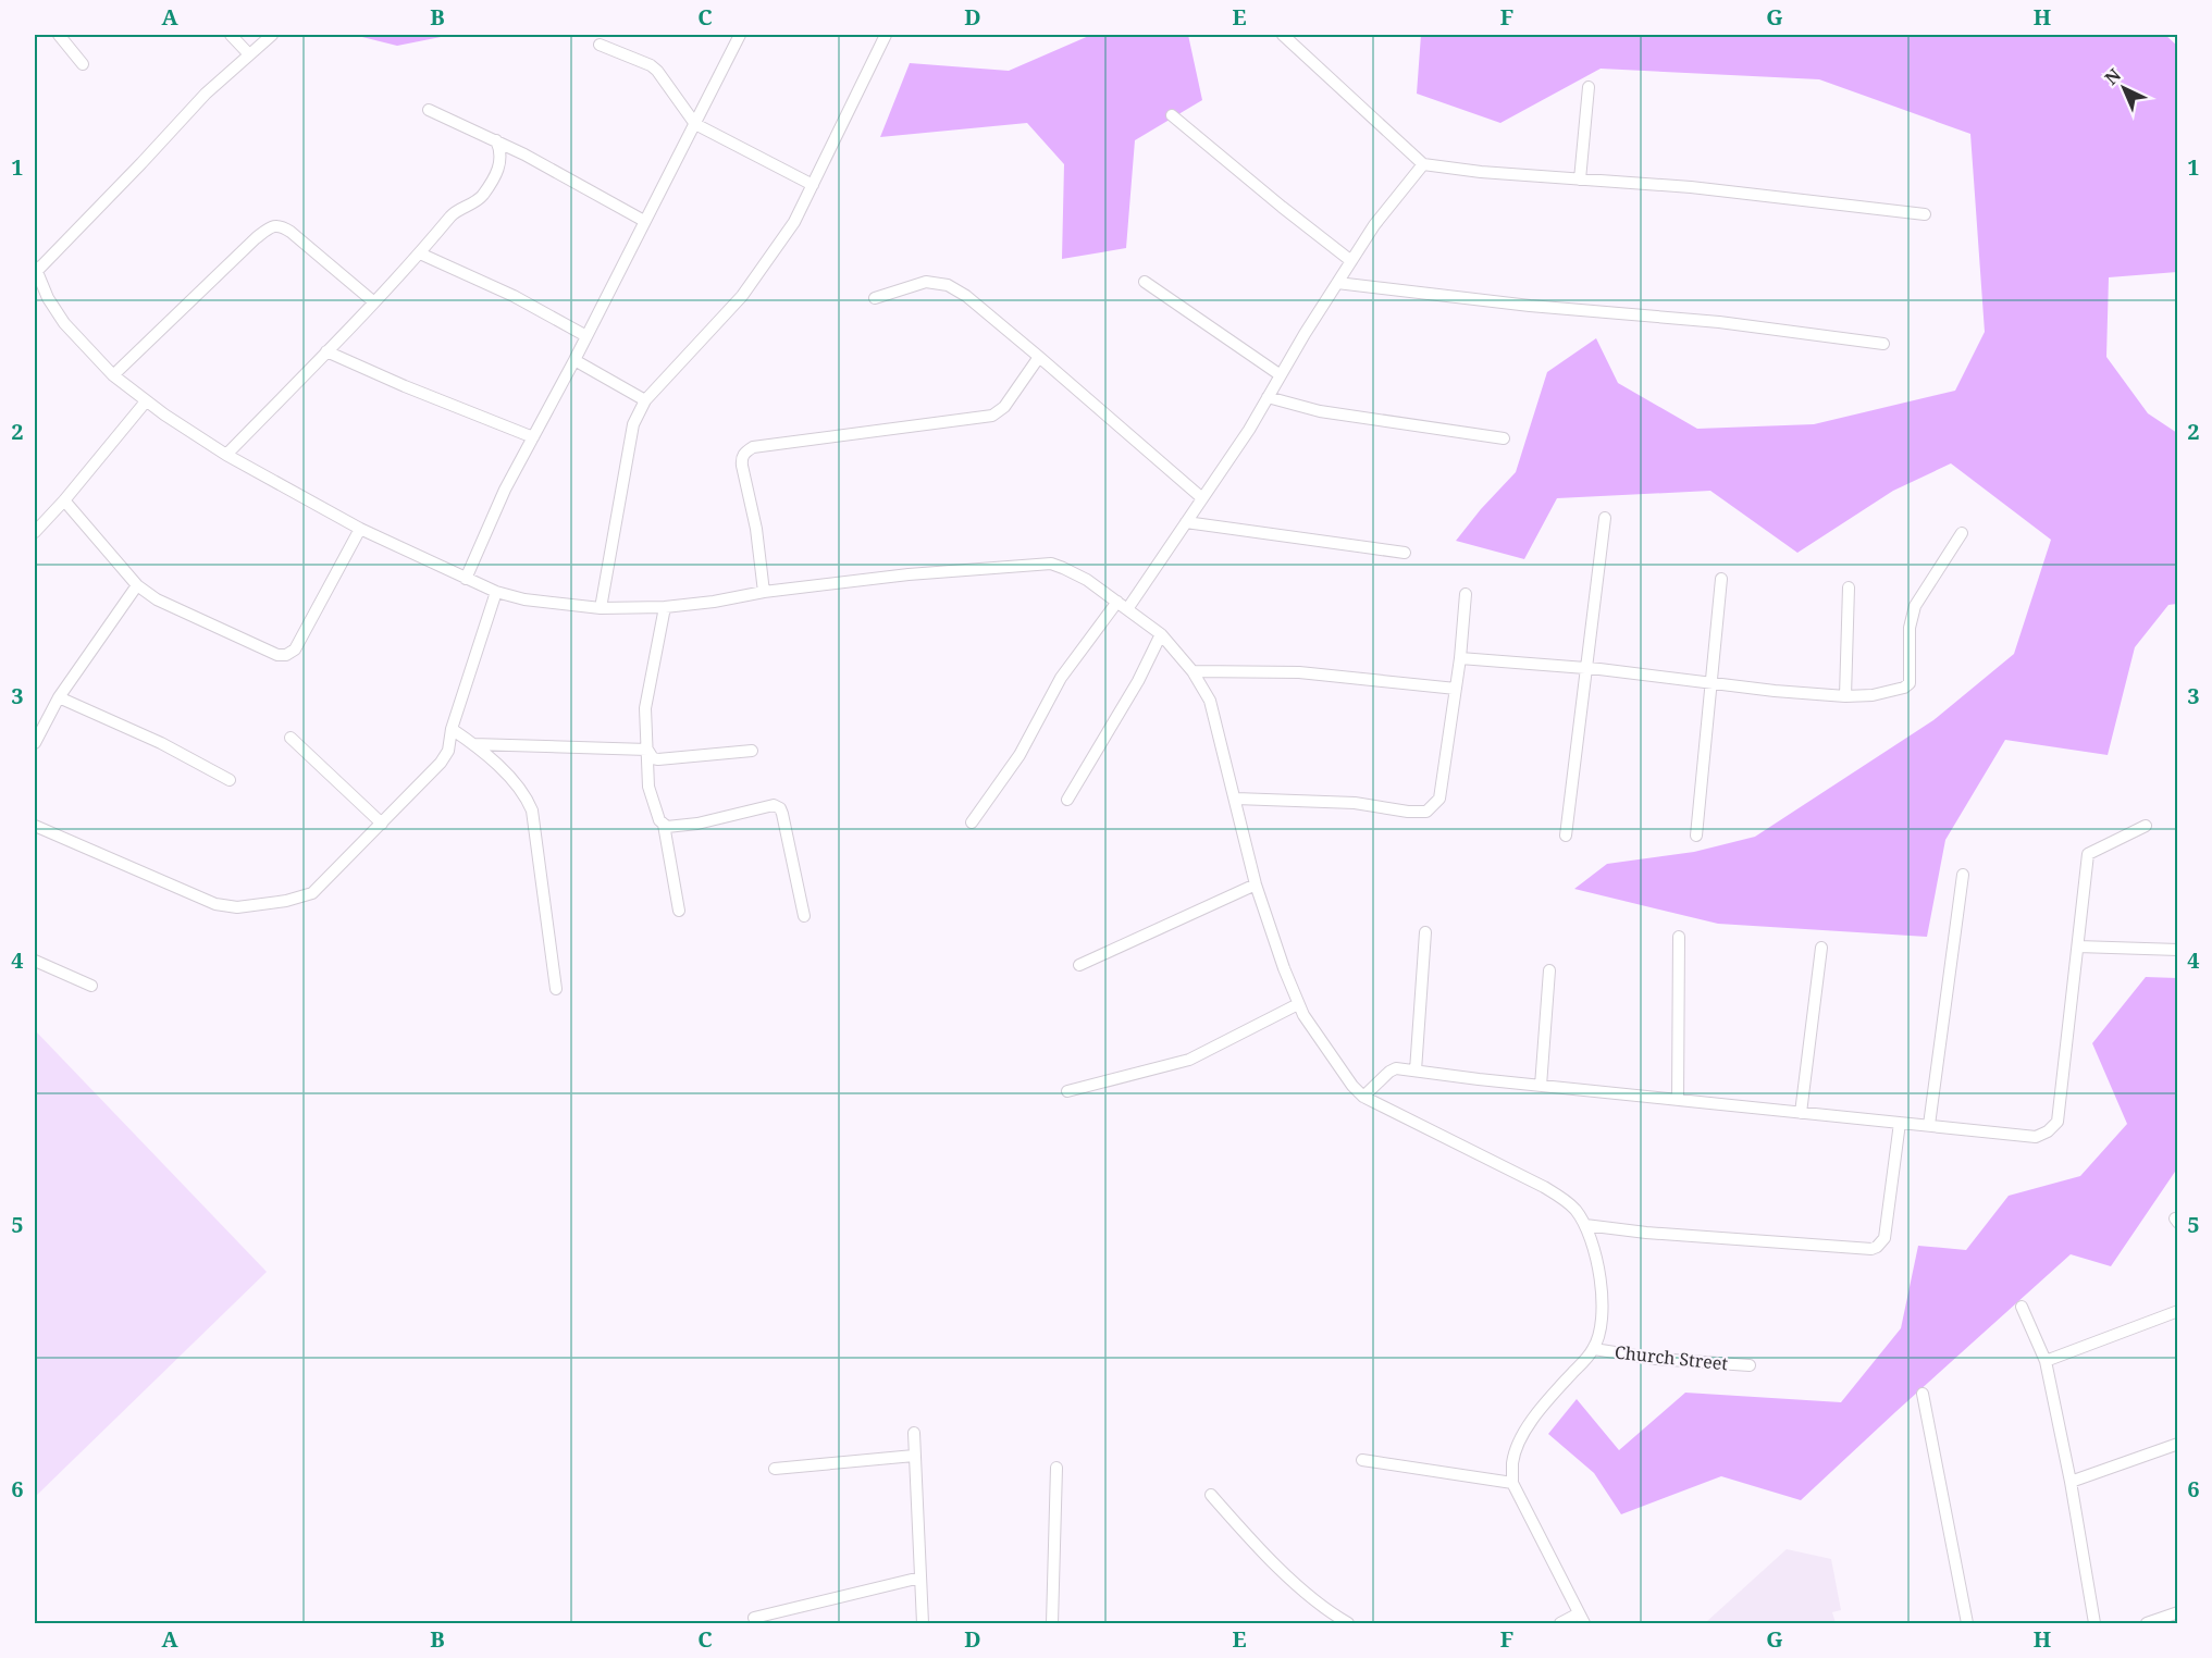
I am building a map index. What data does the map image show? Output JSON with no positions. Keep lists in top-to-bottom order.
{
  "streets": {
    "street": ["Church Street"]
  },
  "north": "top left",
  "grid": {
    "columns": [
      "A",
      "B",
      "C",
      "D",
      "E",
      "F",
      "G",
      "H"
    ],
    "rows": [
      "1",
      "2",
      "3",
      "4",
      "5",
      "6"
    ]
  }
}
